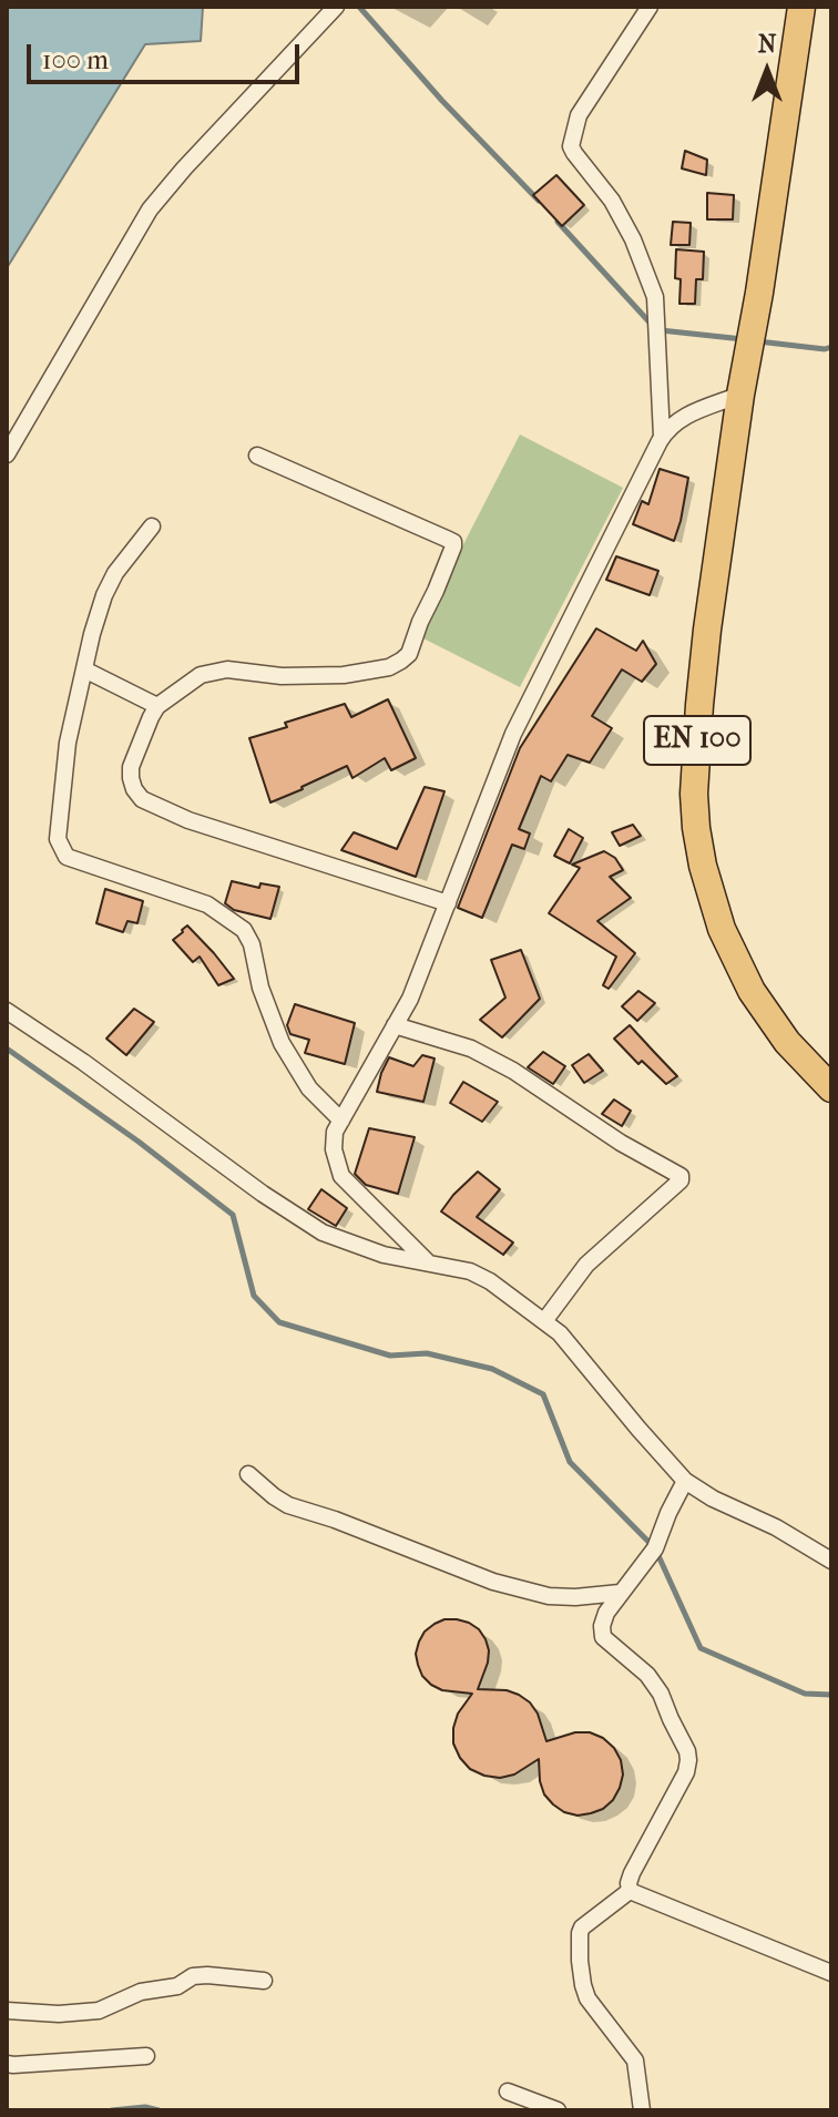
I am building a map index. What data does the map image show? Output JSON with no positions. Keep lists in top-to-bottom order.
{
  "streets": {
    "main road": ["EN 100"]
  },
  "scale_bar": "100 m",
  "north": "top"
}
